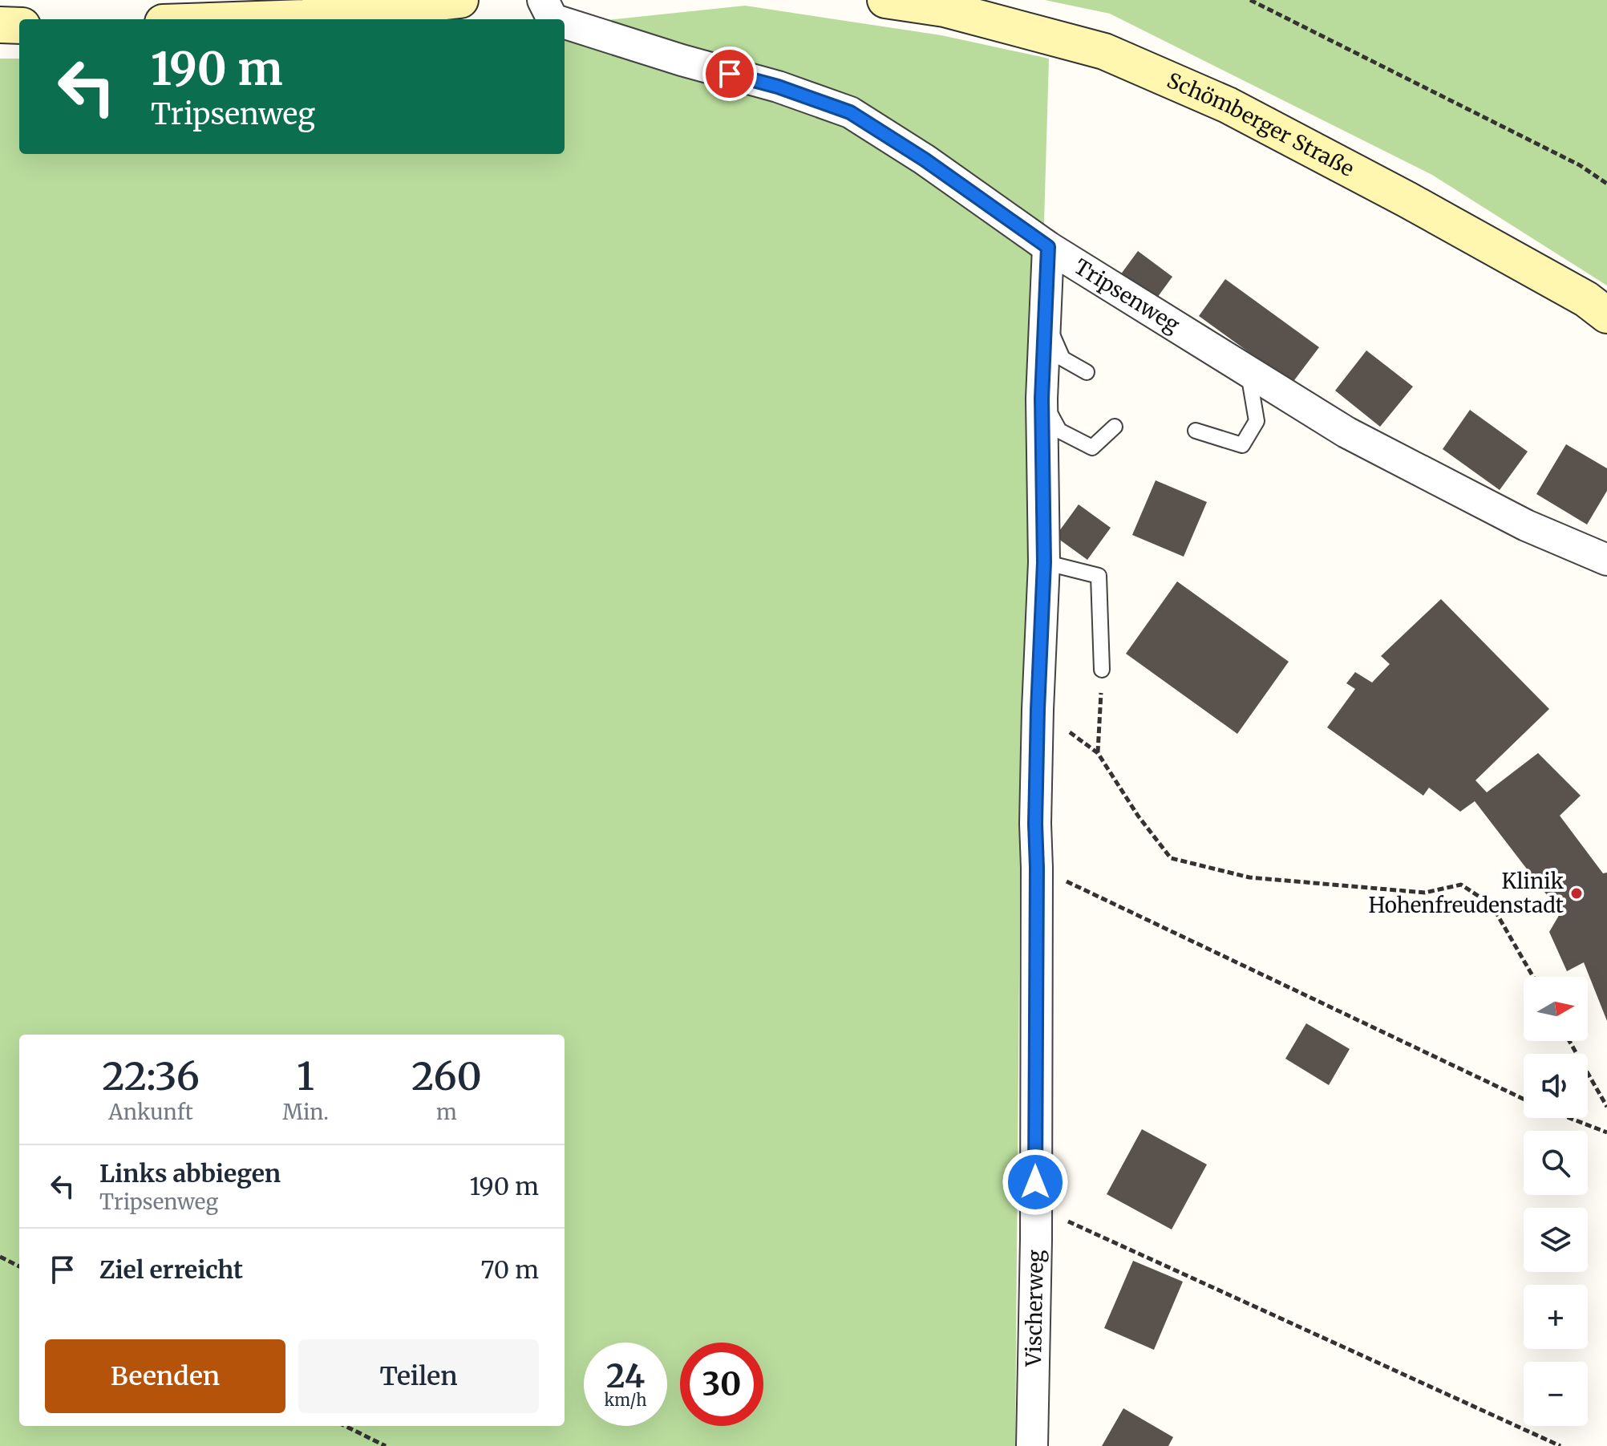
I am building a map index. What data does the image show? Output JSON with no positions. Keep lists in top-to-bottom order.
{
  "streets": {
    "main road": ["Schömberger Straße"],
    "street": ["Tripsenweg", "Vischerweg"]
  },
  "crossings": [
    ["Tripsenweg", "Vischerweg"]
  ],
  "places": ["Klinik Hohenfreudenstadt"],
  "north": "right",
  "page": {
    "turn": ["190 m", "Tripsenweg"],
    "map_buttons": ["+", "−"],
    "eta": [
      "22:36",
      "Ankunft",
      "1",
      "Min.",
      "260",
      "m"
    ],
    "list": [
      {
        "name": "Links abbiegen",
        "note": "Tripsenweg",
        "value": "190 m"
      },
      {
        "name": "Ziel erreicht",
        "value": "70 m"
      }
    ],
    "buttons": ["Beenden", "Teilen"],
    "speed": "24 km/h",
    "limit": "30"
  }
}
